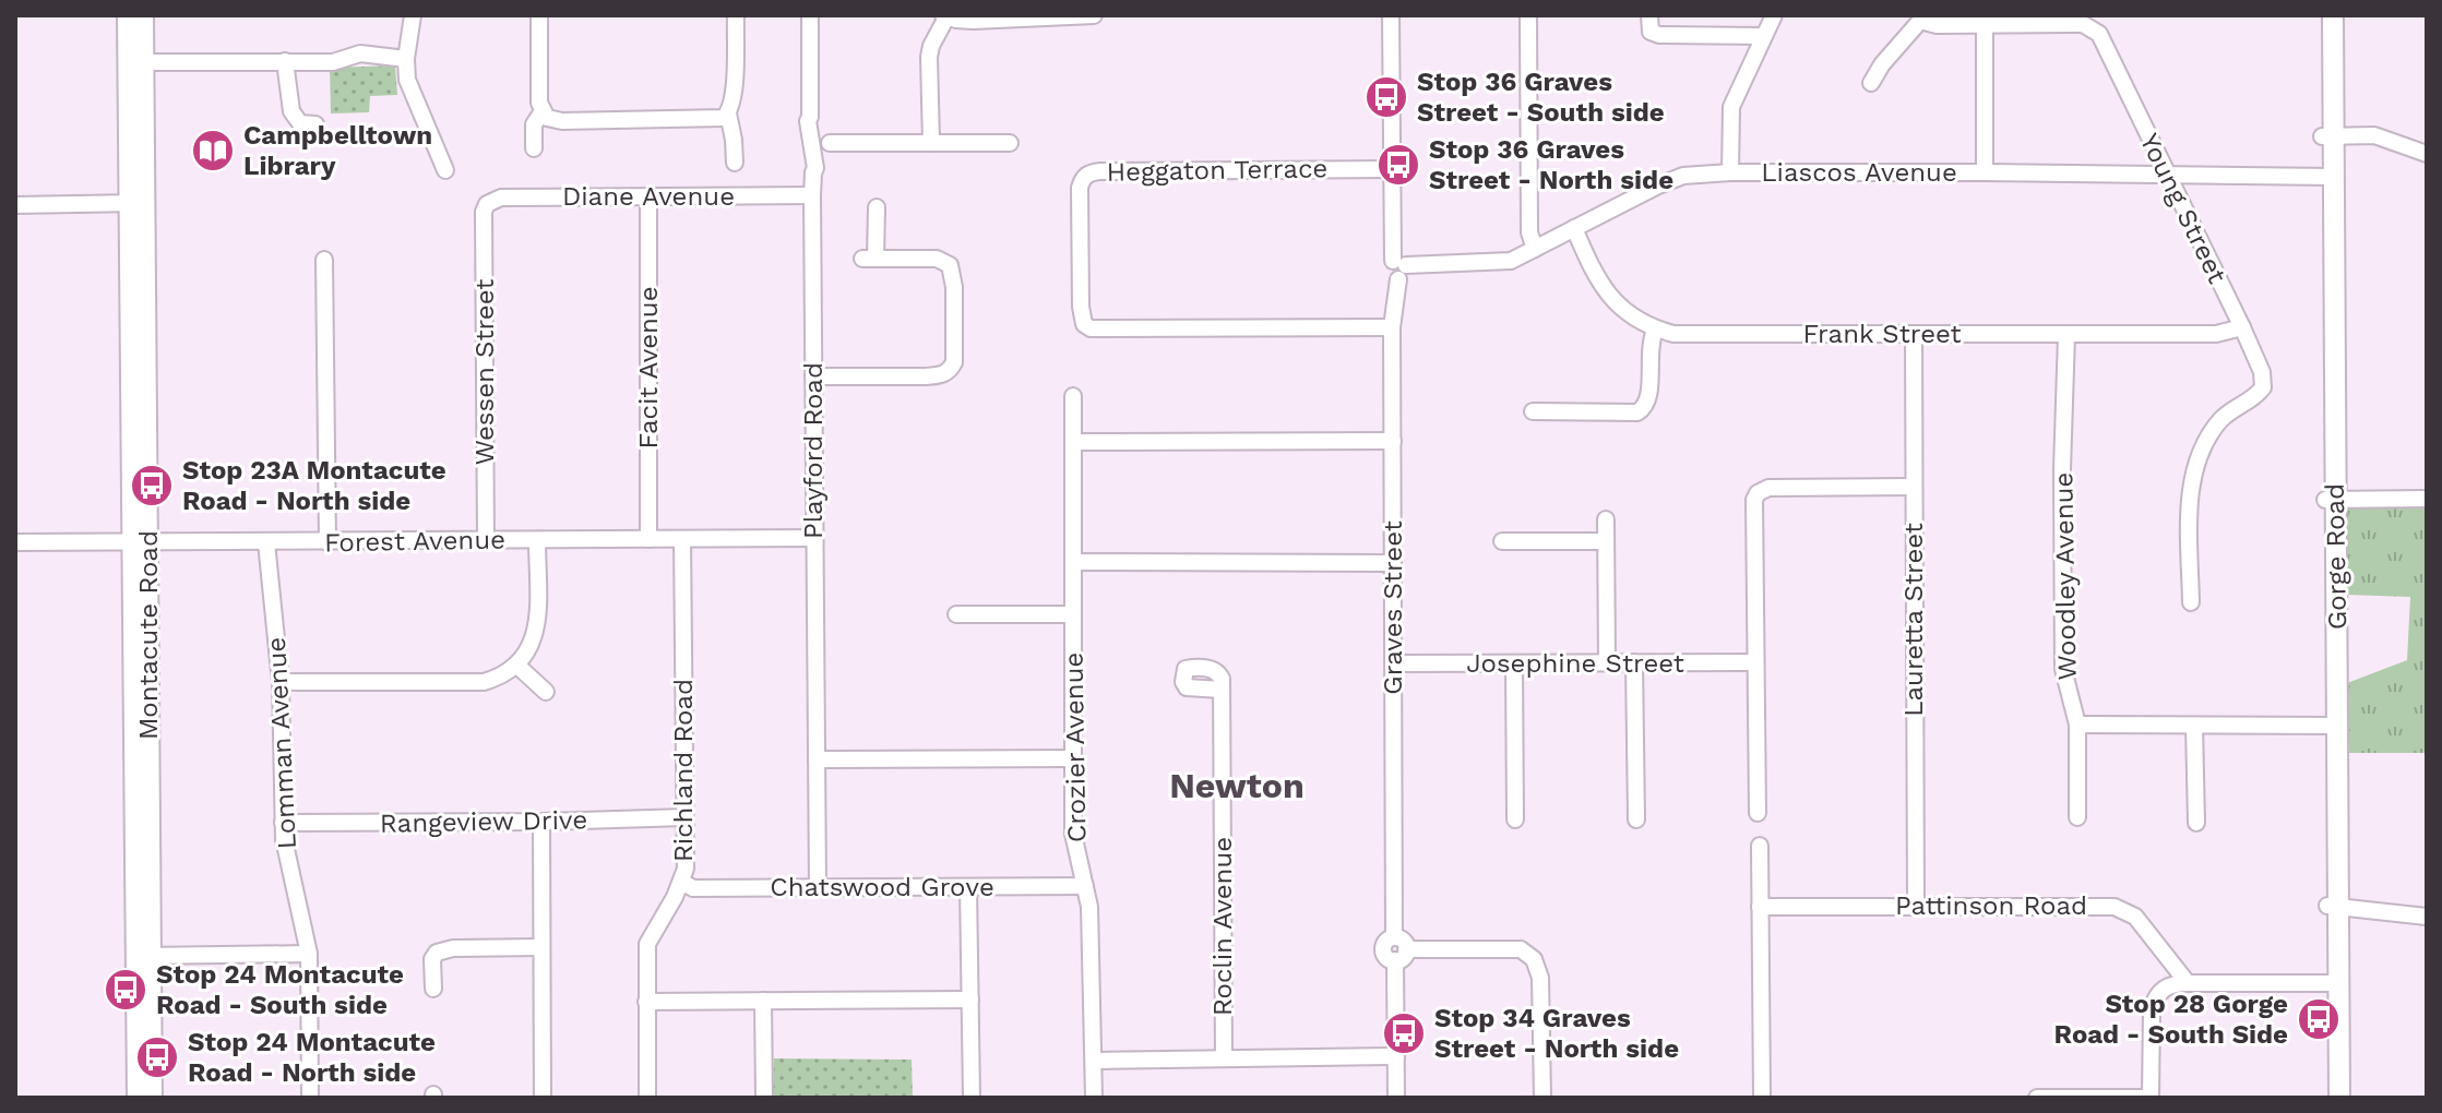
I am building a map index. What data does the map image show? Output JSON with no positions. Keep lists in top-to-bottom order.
{
  "streets": {
    "main road": ["Gorge Road", "Montacute Road"],
    "street": [
      "Heggaton Terrace",
      "Liascos Avenue",
      "Diane Avenue",
      "Young Street",
      "Frank Street",
      "Facit Avenue",
      "Wessen Street",
      "Playford Road",
      "Forest Avenue",
      "Woodley Avenue",
      "Graves Street",
      "Lauretta Street",
      "Josephine Street",
      "Lomman Avenue",
      "Crozier Avenue",
      "Richland Road",
      "Rangeview Drive",
      "Chatswood Grove",
      "Pattinson Road",
      "Roclin Avenue"
    ]
  },
  "crossings": [
    ["Heggaton Terrace", "Graves Street"],
    ["Liascos Avenue", "Young Street"],
    ["Liascos Avenue", "Frank Street"],
    ["Liascos Avenue", "Gorge Road"],
    ["Liascos Avenue", "Graves Street"],
    ["Diane Avenue", "Facit Avenue"],
    ["Diane Avenue", "Wessen Street"],
    ["Diane Avenue", "Playford Road"],
    ["Young Street", "Frank Street"],
    ["Frank Street", "Woodley Avenue"],
    ["Frank Street", "Lauretta Street"],
    ["Facit Avenue", "Forest Avenue"],
    ["Wessen Street", "Forest Avenue"],
    ["Playford Road", "Forest Avenue"],
    ["Playford Road", "Chatswood Grove"],
    ["Forest Avenue", "Montacute Road"],
    ["Forest Avenue", "Lomman Avenue"],
    ["Forest Avenue", "Richland Road"],
    ["Graves Street", "Josephine Street"],
    ["Lauretta Street", "Pattinson Road"],
    ["Lomman Avenue", "Rangeview Drive"],
    ["Crozier Avenue", "Chatswood Grove"],
    ["Richland Road", "Rangeview Drive"],
    ["Richland Road", "Chatswood Grove"]
  ],
  "districts": ["Newton"],
  "places": {
    "bus stop": [
      "Stop 36 Graves Street - South side",
      "Stop 36 Graves Street - North side",
      "Stop 23A Montacute Road - North side",
      "Stop 24 Montacute Road - South side",
      "Stop 28 Gorge Road - South Side",
      "Stop 34 Graves Street - North side",
      "Stop 24 Montacute Road - North side"
    ],
    "library": ["Campbelltown Library"]
  }
}
